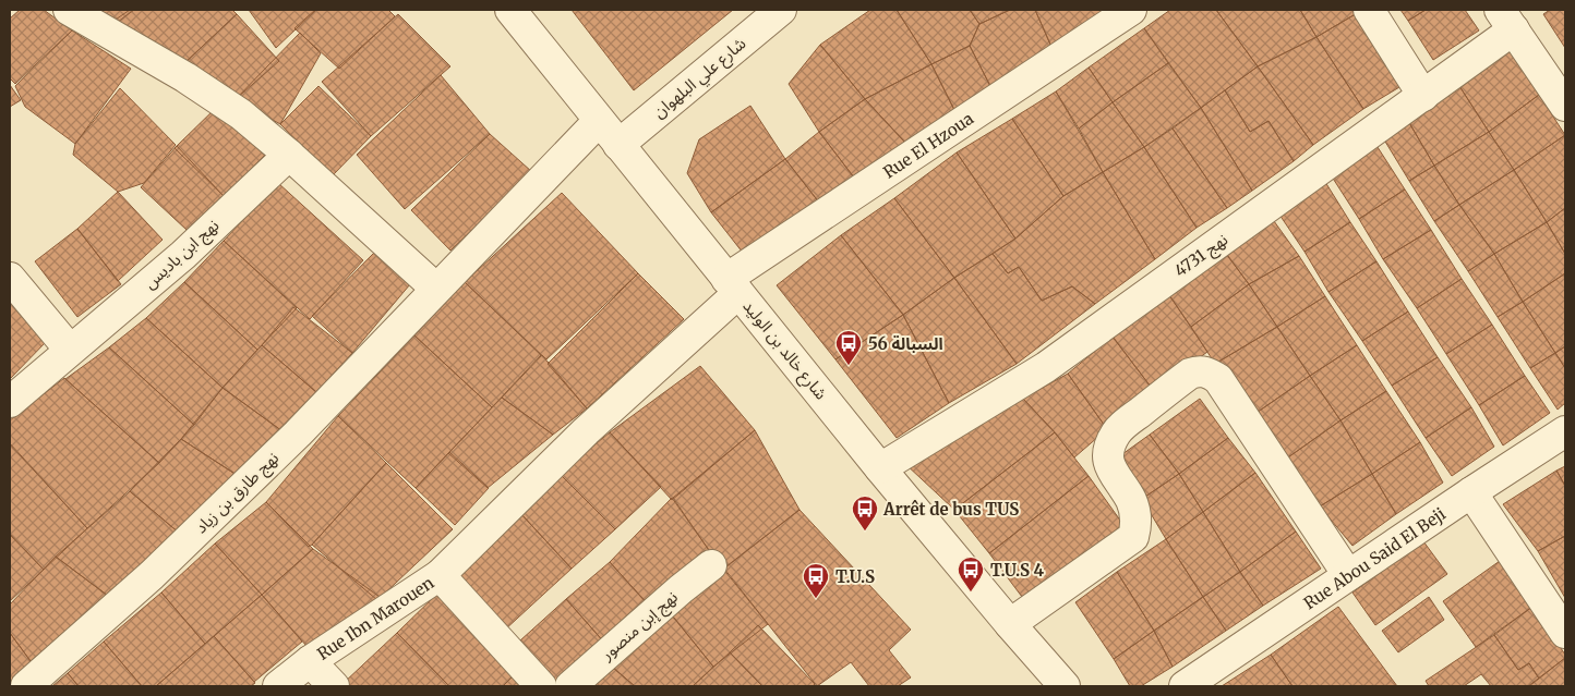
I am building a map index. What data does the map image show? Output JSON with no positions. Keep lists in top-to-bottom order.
{
  "streets": {
    "street": [
      "شارع علي البلهوان",
      "Rue El Hzoua",
      "نهج ابن باديس",
      "نهج 4731",
      "شارع خالد بن الوليد",
      "نهج طارق بن زياد",
      "Rue Abou Said El Beji",
      "Rue Ibn Marouen",
      "نهج إبن منصور"
    ]
  },
  "crossings": [
    ["شارع علي البلهوان", "شارع خالد بن الوليد"],
    ["Rue El Hzoua", "شارع خالد بن الوليد"],
    ["Rue El Hzoua", "Rue Ibn Marouen"],
    ["نهج 4731", "شارع خالد بن الوليد"],
    ["شارع خالد بن الوليد", "نهج طارق بن زياد"]
  ],
  "places": {
    "bus stop": [
      "السبالة 56",
      "Arrêt de bus TUS",
      "T.U.S 4",
      "T.U.S"
    ]
  }
}
